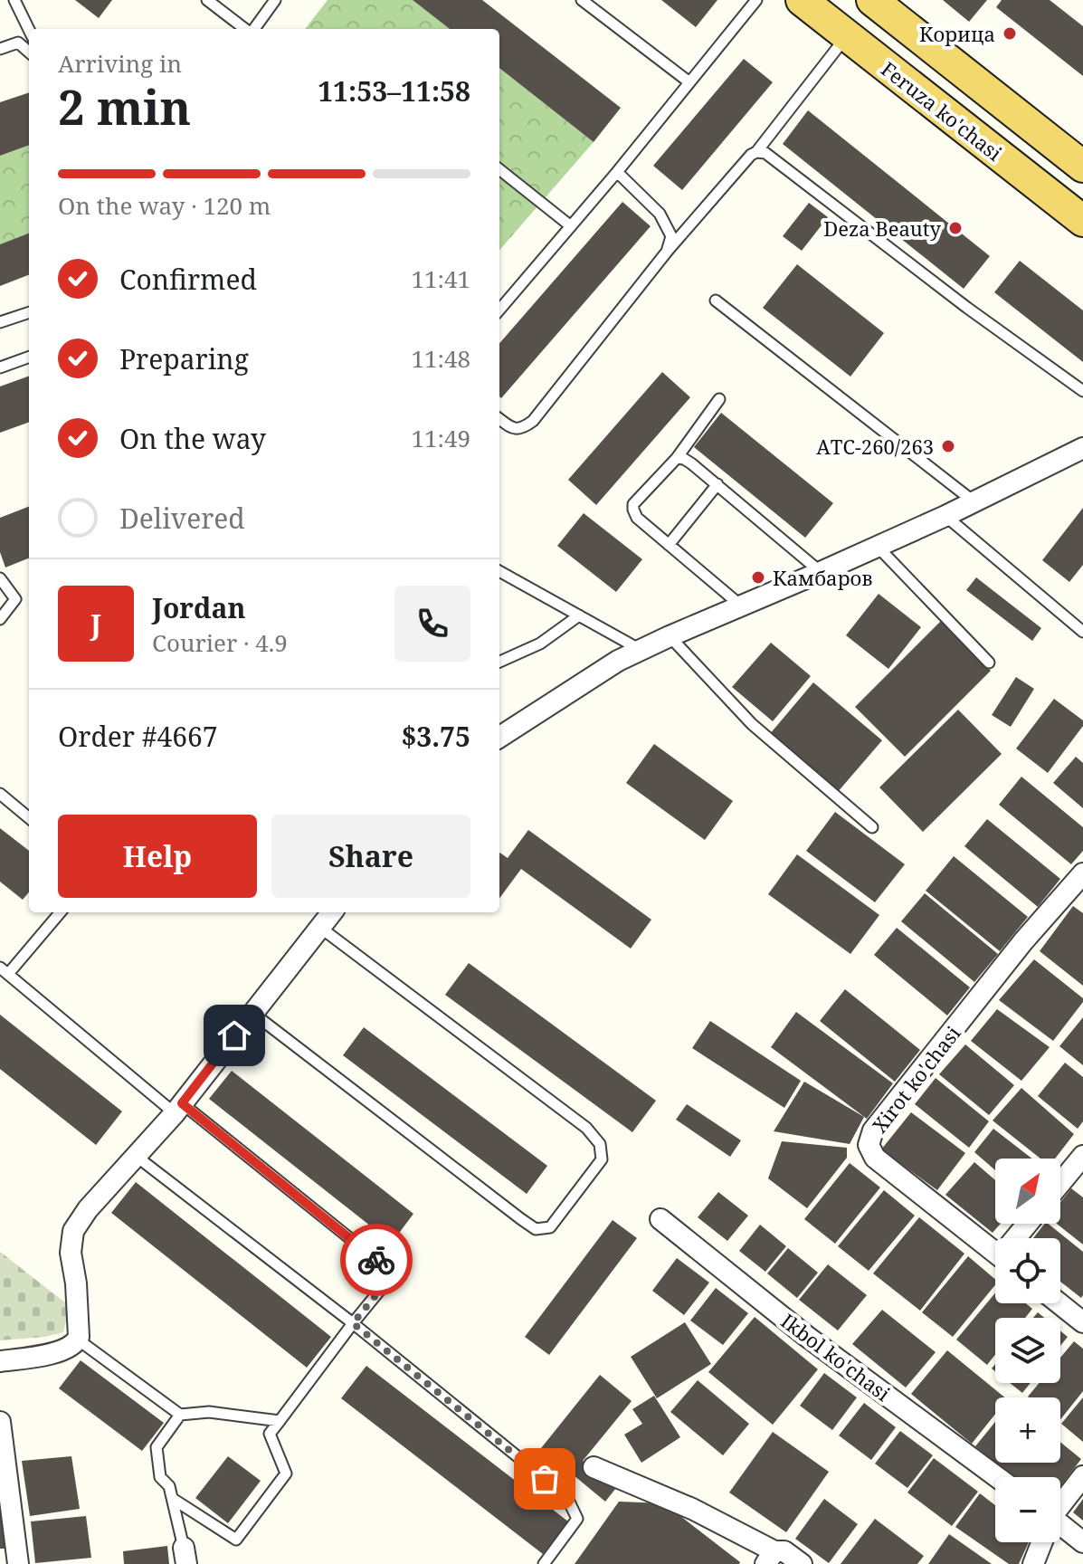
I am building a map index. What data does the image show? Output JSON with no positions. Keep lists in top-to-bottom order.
{
  "streets": {
    "main road": ["Feruza ko'chasi"],
    "street": ["Xirot ko'chasi", "Ikbol ko'chasi"]
  },
  "places": [
    "Корица",
    "Deza Beauty",
    "АТС-260/263",
    "Камбаров"
  ],
  "north": "top right",
  "page": {
    "heading": ["2 min", "Arriving in", "11:53–11:58"],
    "panel": [
      "Jordan",
      "Courier · 4.9",
      "Order #4667",
      "$3.75"
    ],
    "bar": "On the way · 120 m",
    "list": [
      ["Confirmed", "11:41"],
      ["Preparing", "11:48"],
      ["On the way", "11:49"],
      "Delivered"
    ],
    "round": "J",
    "buttons": ["Help", "Share"],
    "map_buttons": ["+", "−"]
  }
}
